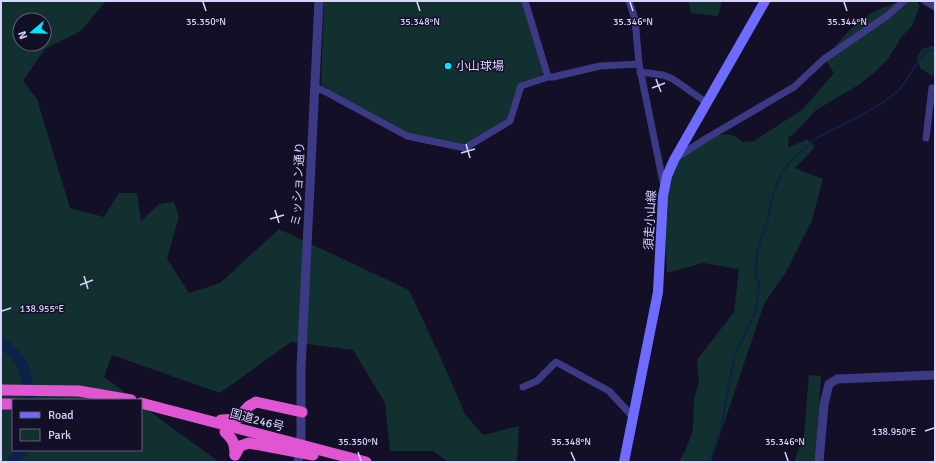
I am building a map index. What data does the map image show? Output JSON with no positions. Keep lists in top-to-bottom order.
{
  "streets": {
    "highway": ["国道246号"],
    "main road": ["須走小山線"],
    "street": ["ミッション通り"]
  },
  "places": ["小山球場"],
  "legend": ["Road", "Park"],
  "north": "left",
  "coordinates": [
    "35.350°N",
    "35.348°N",
    "35.346°N",
    "35.344°N",
    "138.955°E",
    "138.950°E"
  ]
}
